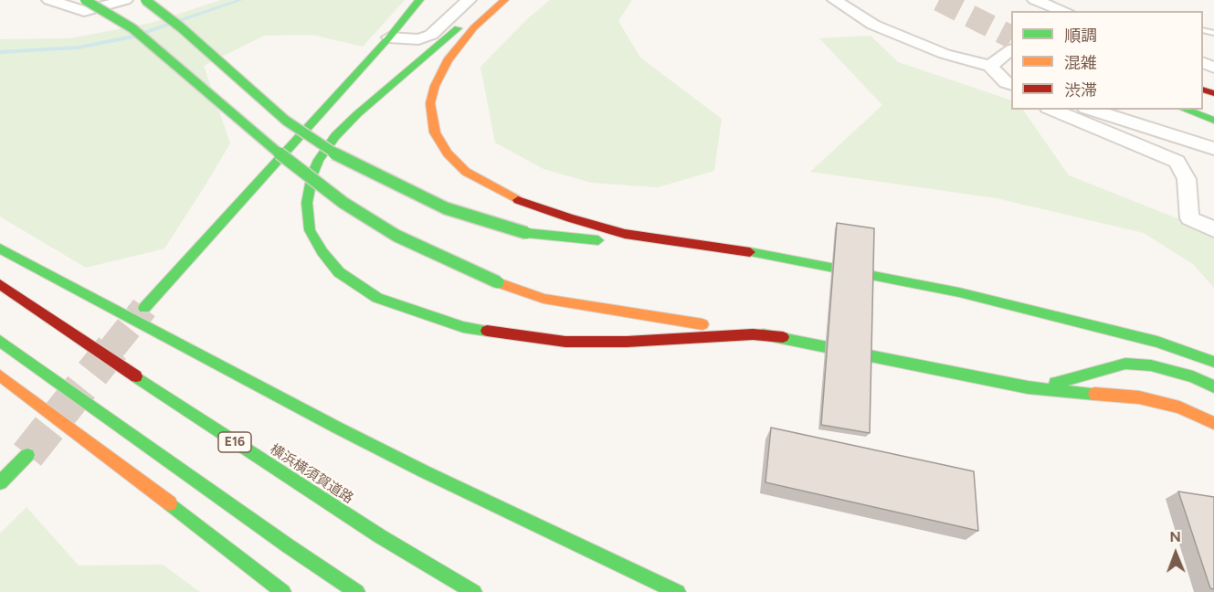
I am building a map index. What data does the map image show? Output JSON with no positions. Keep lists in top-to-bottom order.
{
  "streets": {
    "main road": ["E16", "横浜横須賀道路"]
  },
  "legend": ["順調", "混雑", "渋滞"],
  "north": "top"
}
